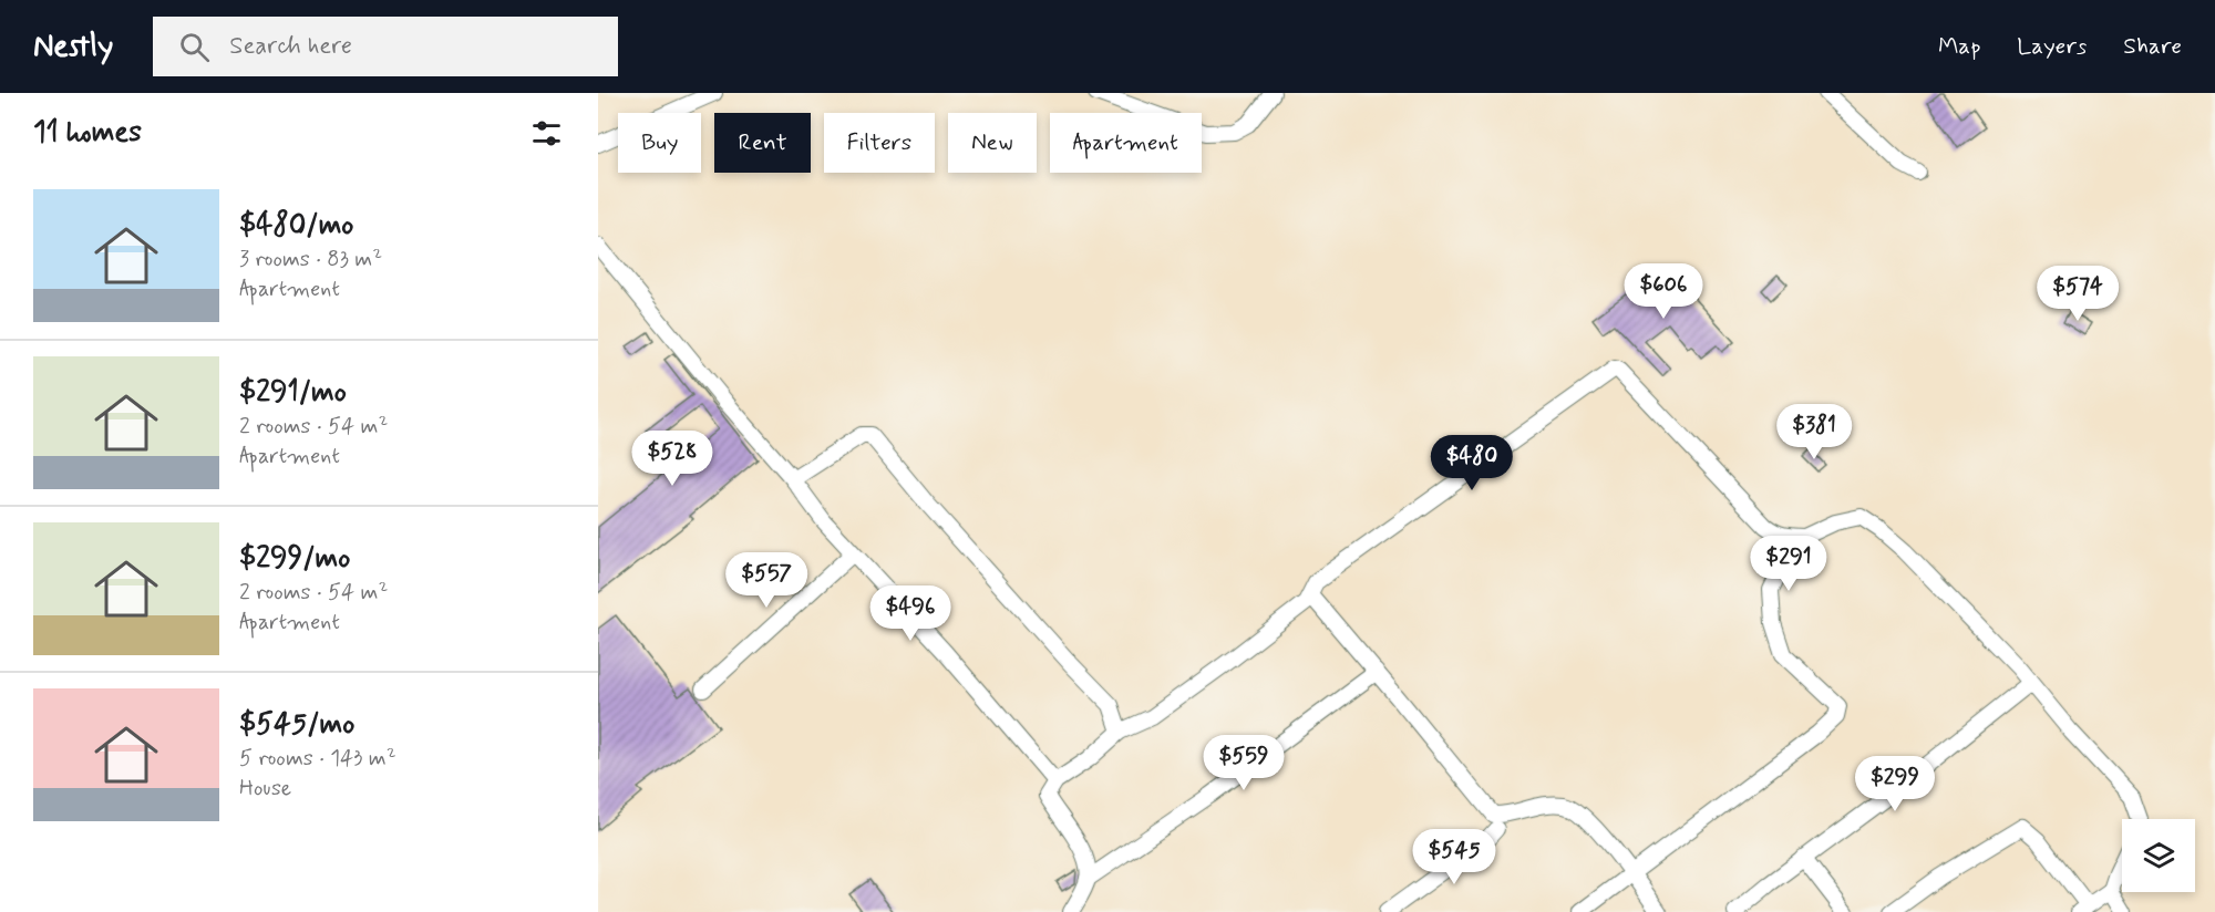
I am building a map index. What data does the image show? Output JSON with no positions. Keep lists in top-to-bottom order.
{
  "page": {
    "header": "Nestly",
    "search": "Search here",
    "nav": ["Map", "Layers", "Share"],
    "heading": "11 homes",
    "chip": [
      "Buy",
      "Rent",
      "Filters",
      "New",
      "Apartment"
    ],
    "list": [
      {
        "name": "$480/mo",
        "note": "3 rooms · 83 m² · Apartment"
      },
      {
        "name": "$291/mo",
        "note": "2 rooms · 54 m² · Apartment"
      },
      {
        "name": "$299/mo",
        "note": "2 rooms · 54 m² · Apartment"
      },
      {
        "name": "$545/mo",
        "note": "5 rooms · 143 m² · House"
      }
    ],
    "price": [
      "$606",
      "$574",
      "$381",
      "$528",
      "$480",
      "$291",
      "$557",
      "$496",
      "$559",
      "$299",
      "$545"
    ]
  }
}
